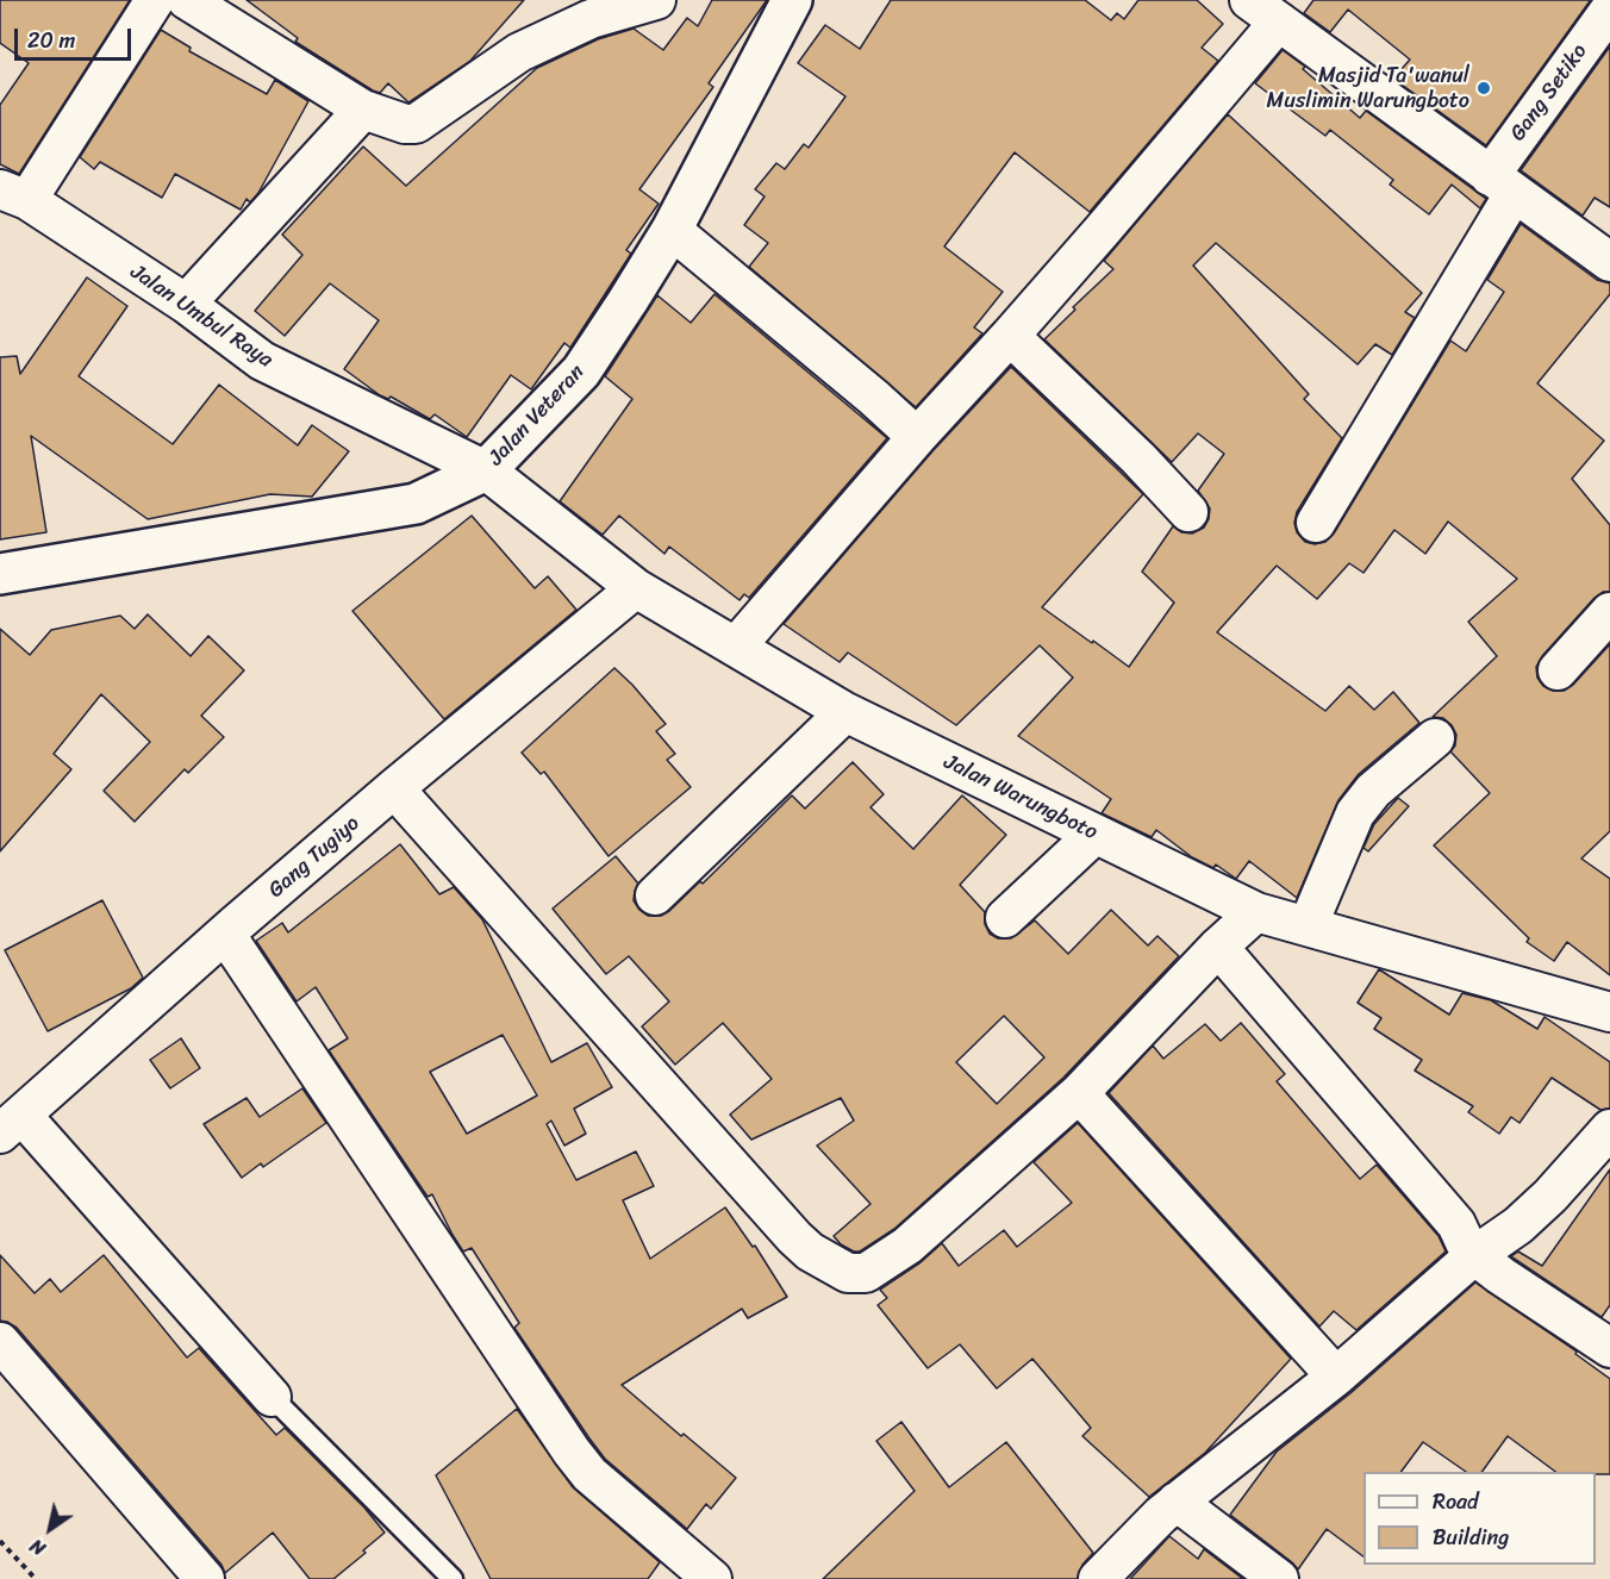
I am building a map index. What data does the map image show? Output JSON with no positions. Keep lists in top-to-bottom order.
{
  "streets": {
    "main road": ["Jalan Veteran"],
    "street": [
      "Gang Setiko",
      "Jalan Umbul Raya",
      "Jalan Warungboto",
      "Gang Tugiyo"
    ]
  },
  "crossings": [
    ["Jalan Umbul Raya", "Jalan Veteran"],
    ["Jalan Umbul Raya", "Jalan Warungboto"],
    ["Jalan Veteran", "Jalan Warungboto"],
    ["Jalan Warungboto", "Gang Tugiyo"]
  ],
  "places": ["Masjid Ta'wanul Muslimin Warungboto"],
  "legend": ["Road", "Building"],
  "scale_bar": "20 m",
  "north": "bottom left"
}
